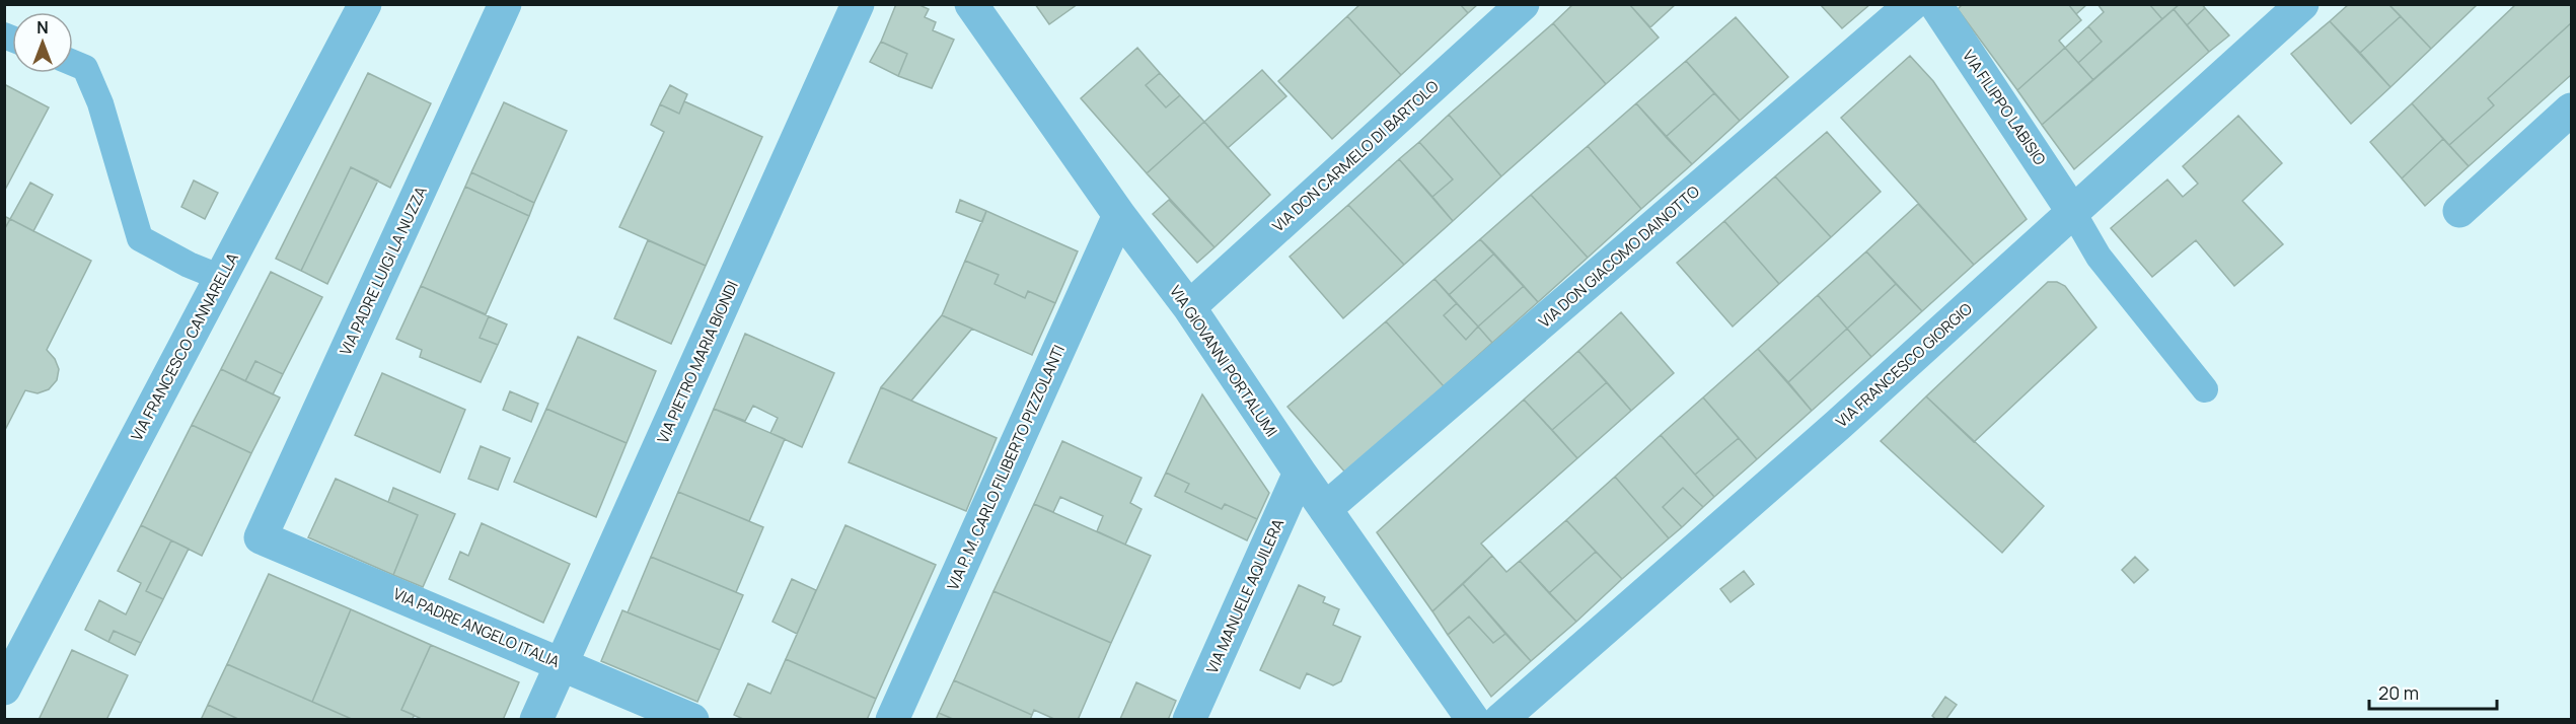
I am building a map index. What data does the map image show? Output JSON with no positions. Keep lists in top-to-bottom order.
{
  "streets": {
    "street": [
      "VIA FILIPPO LABISIO",
      "VIA DON CARMELO DI BARTOLO",
      "VIA DON GIACOMO DAINOTTO",
      "VIA PADRE LUIGI LA NUZZA",
      "VIA FRANCESCO CANNARELLA",
      "VIA GIOVANNI PORTALUMI",
      "VIA PIETRO MARIA BIONDI",
      "VIA FRANCESCO GIORGIO",
      "VIA P. M. CARLO FILIBERTO PIZZOLANTI",
      "VIA MANUELE AQUILERA",
      "VIA PADRE ANGELO ITALIA"
    ]
  },
  "crossings": [
    ["VIA FILIPPO LABISIO", "VIA FRANCESCO GIORGIO"],
    ["VIA DON CARMELO DI BARTOLO", "VIA GIOVANNI PORTALUMI"],
    ["VIA DON GIACOMO DAINOTTO", "VIA GIOVANNI PORTALUMI"],
    ["VIA PADRE LUIGI LA NUZZA", "VIA PADRE ANGELO ITALIA"],
    ["VIA GIOVANNI PORTALUMI", "VIA P. M. CARLO FILIBERTO PIZZOLANTI"],
    ["VIA GIOVANNI PORTALUMI", "VIA MANUELE AQUILERA"],
    ["VIA PIETRO MARIA BIONDI", "VIA PADRE ANGELO ITALIA"]
  ],
  "scale_bar": "20 m",
  "north": "top"
}
